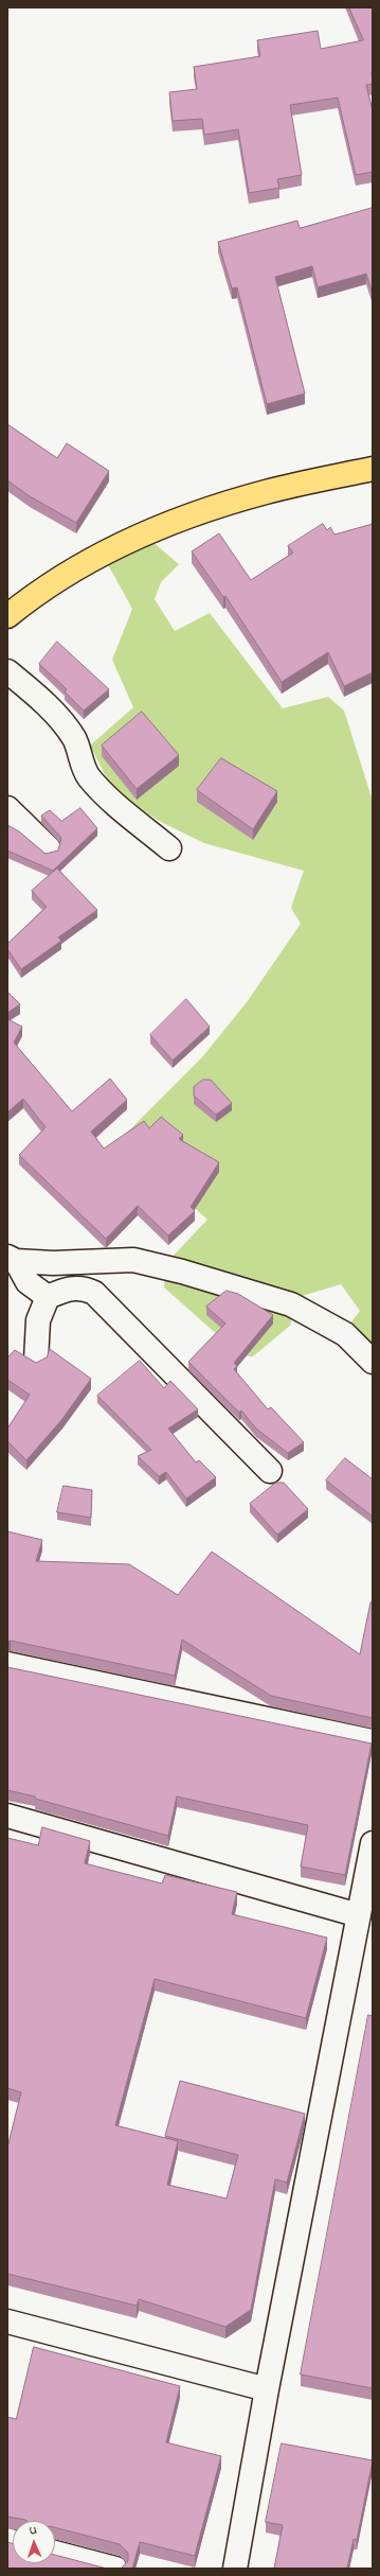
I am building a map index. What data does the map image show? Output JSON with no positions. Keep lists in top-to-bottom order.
{
  "north": "top"
}
